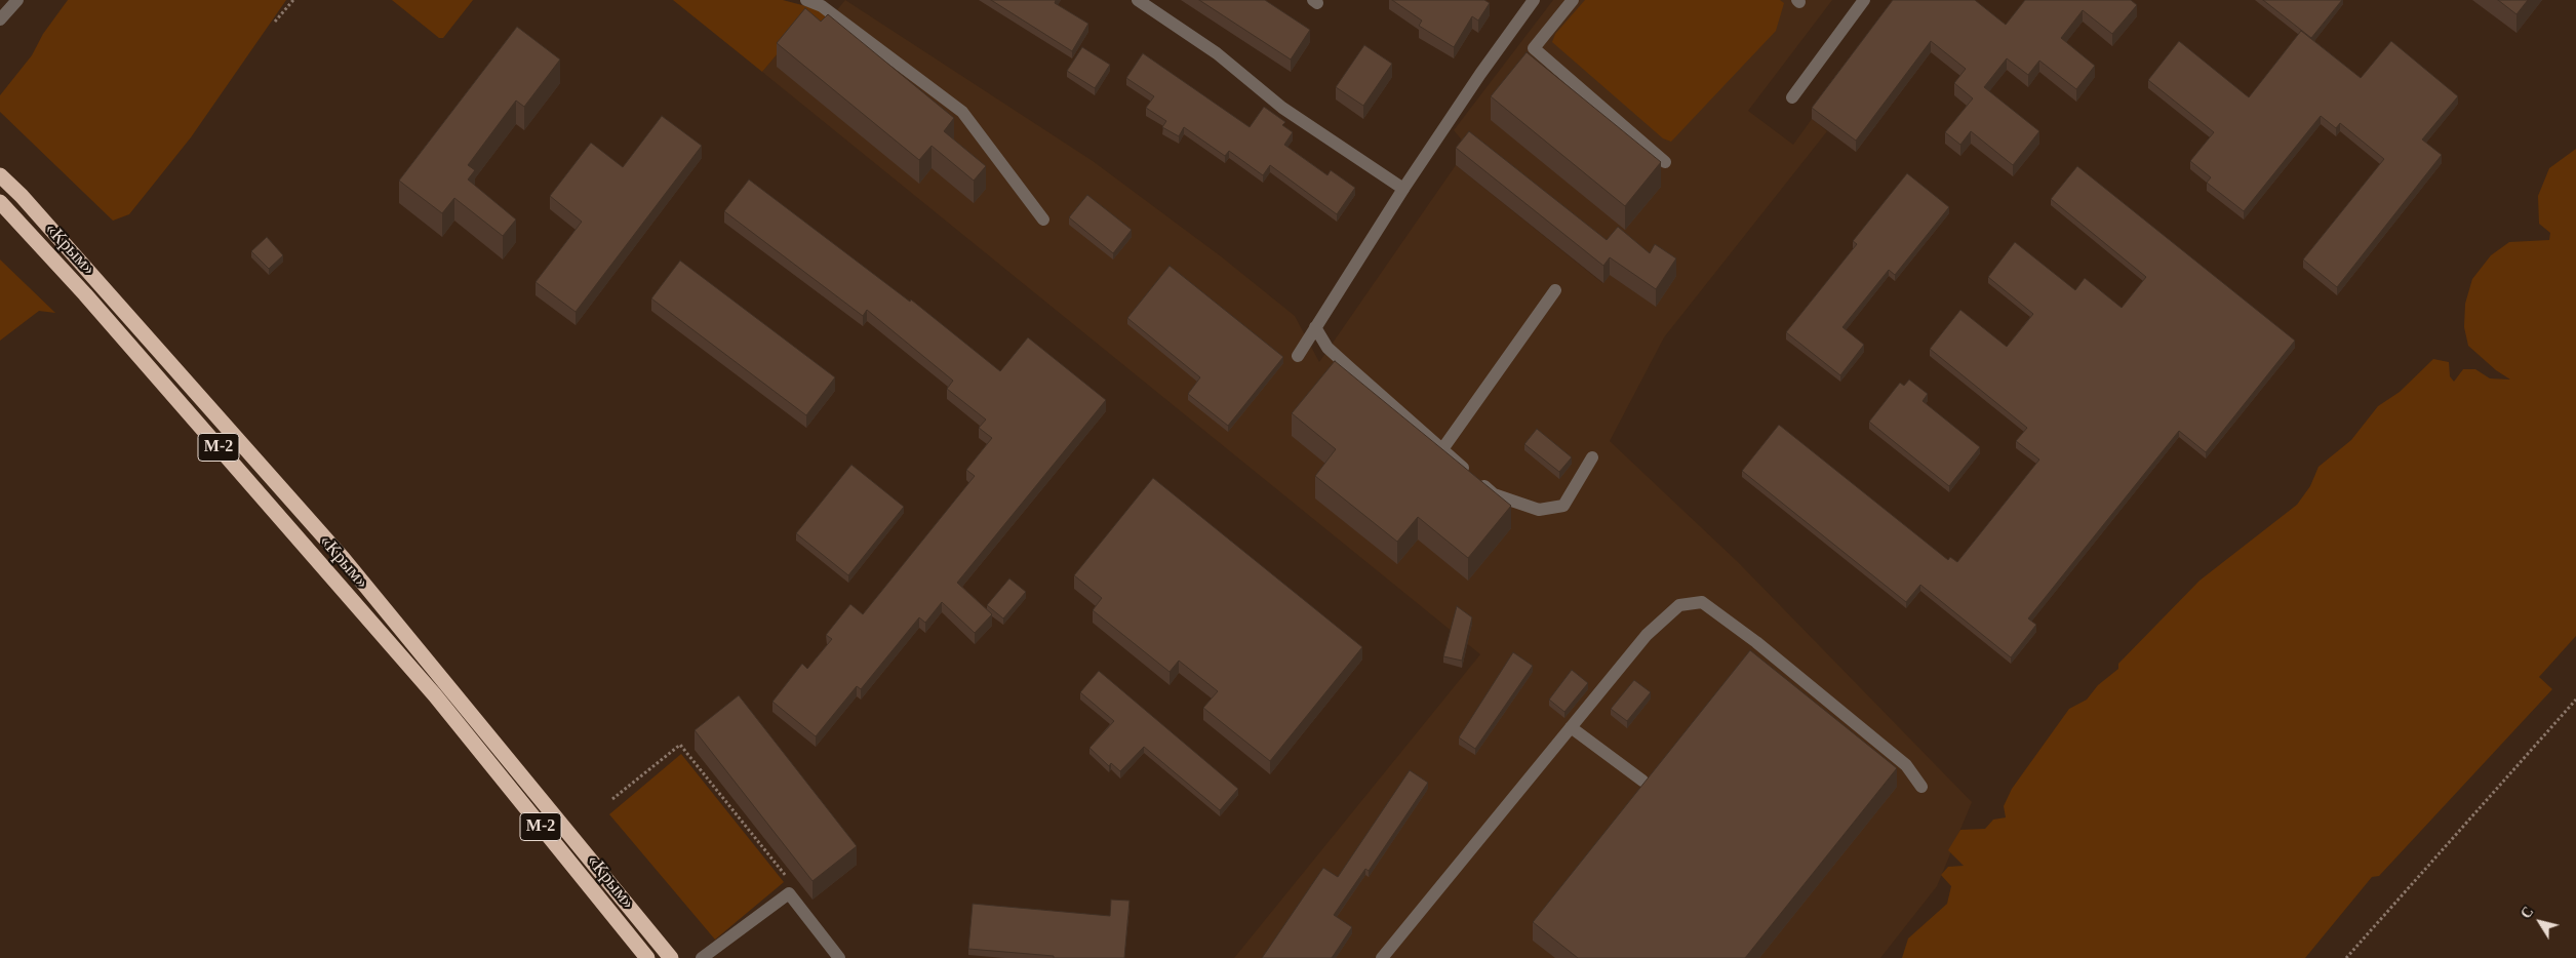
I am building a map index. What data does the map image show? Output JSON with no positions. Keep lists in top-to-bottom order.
{
  "streets": {
    "highway": ["«Крым»", "М-2"]
  },
  "north": "top left"
}
